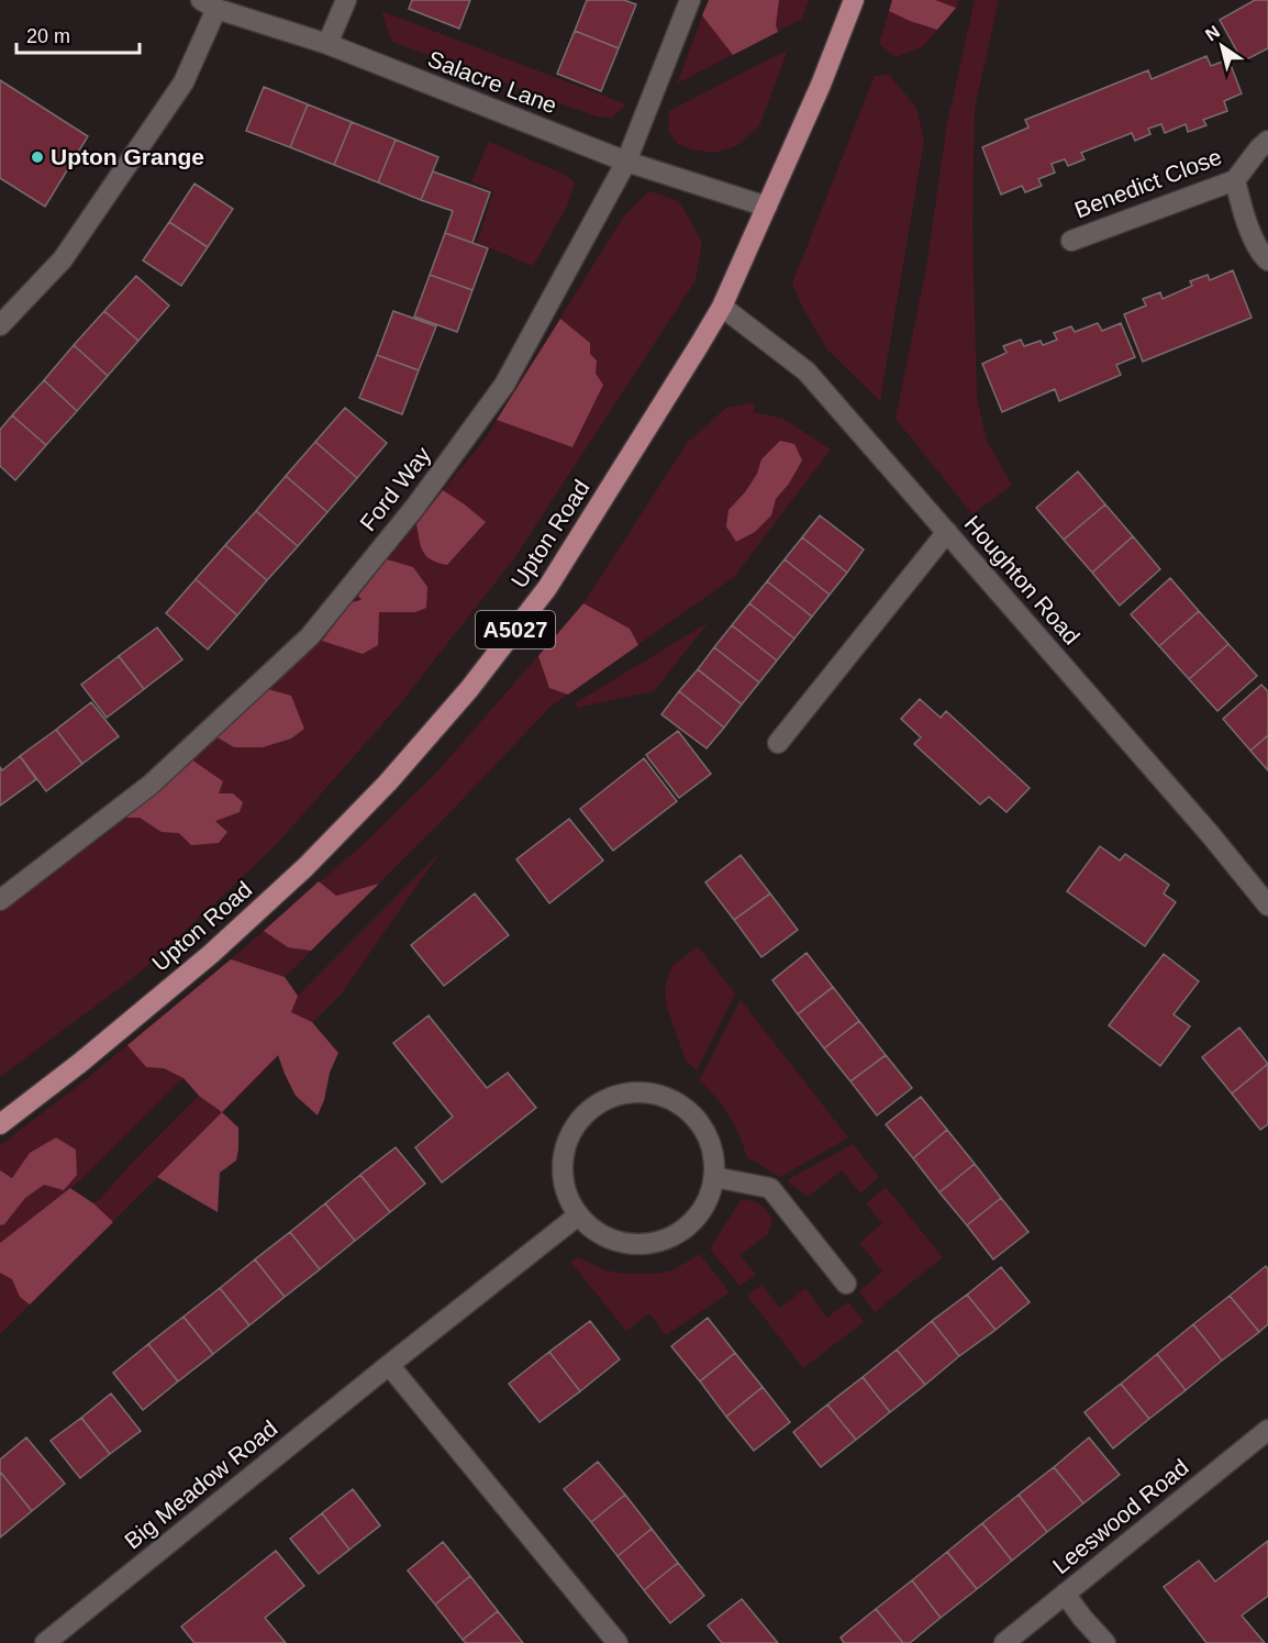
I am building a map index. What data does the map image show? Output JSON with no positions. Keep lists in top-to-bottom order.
{
  "streets": {
    "main road": ["Upton Road", "A5027"],
    "street": [
      "Salacre Lane",
      "Benedict Close",
      "Ford Way",
      "Houghton Road",
      "Big Meadow Road",
      "Leeswood Road"
    ]
  },
  "crossings": [
    ["Salacre Lane", "Ford Way"],
    ["Salacre Lane", "Upton Road"],
    ["Upton Road", "Houghton Road"]
  ],
  "places": ["Upton Grange"],
  "scale_bar": "20 m",
  "north": "top left"
}
